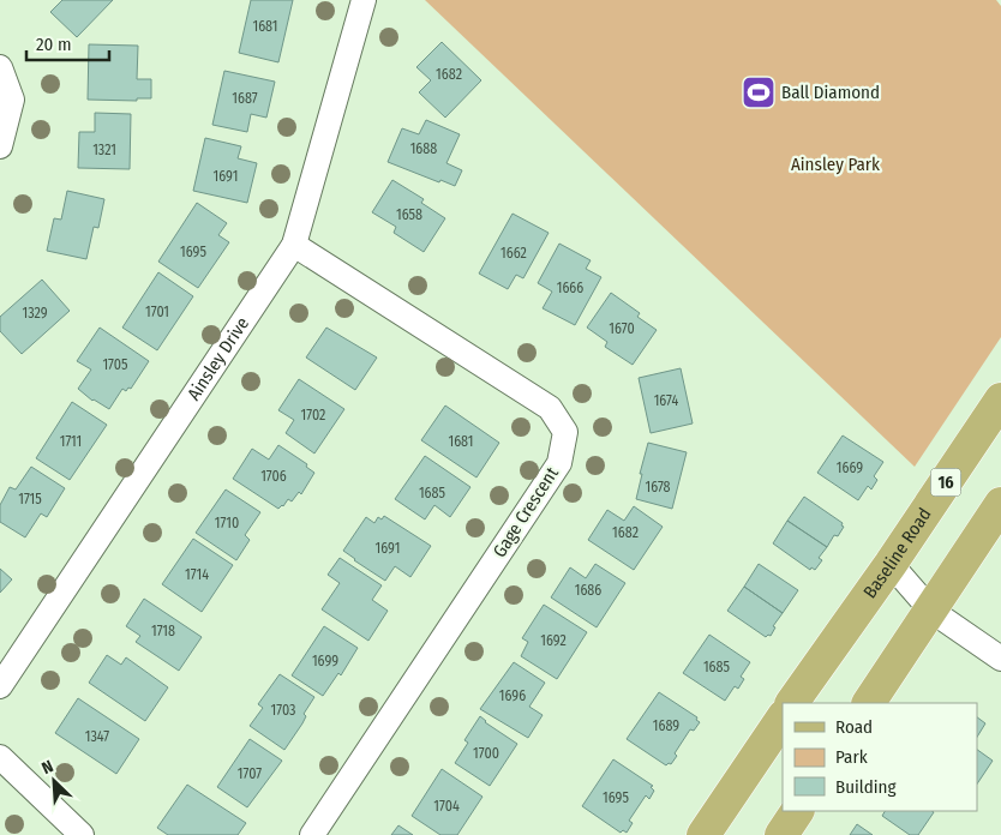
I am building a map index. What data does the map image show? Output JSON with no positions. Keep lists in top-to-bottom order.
{
  "streets": {
    "main road": ["16", "Baseline Road"],
    "street": ["Ainsley Drive", "Gage Crescent"]
  },
  "crossings": [
    ["Ainsley Drive", "Gage Crescent"]
  ],
  "parks": ["Ainsley Park"],
  "places": {
    "sports": ["Ball Diamond"]
  },
  "house_numbers": [
    "1681",
    "1682",
    "1687",
    "1688",
    "1321",
    "1691",
    "1658",
    "1695",
    "1662",
    "1666",
    "1701",
    "1329",
    "1670",
    "1705",
    "1674",
    "1702",
    "1711",
    "1681",
    "1669",
    "1706",
    "1678",
    "1685",
    "1715",
    "1710",
    "1682",
    "1691",
    "1714",
    "1686",
    "1718",
    "1692",
    "1699",
    "1685",
    "1696",
    "1703",
    "1689",
    "1347",
    "1700",
    "1707",
    "1695",
    "1704"
  ],
  "legend": ["Road", "Park", "Building"],
  "scale_bar": "20 m",
  "north": "top left"
}
